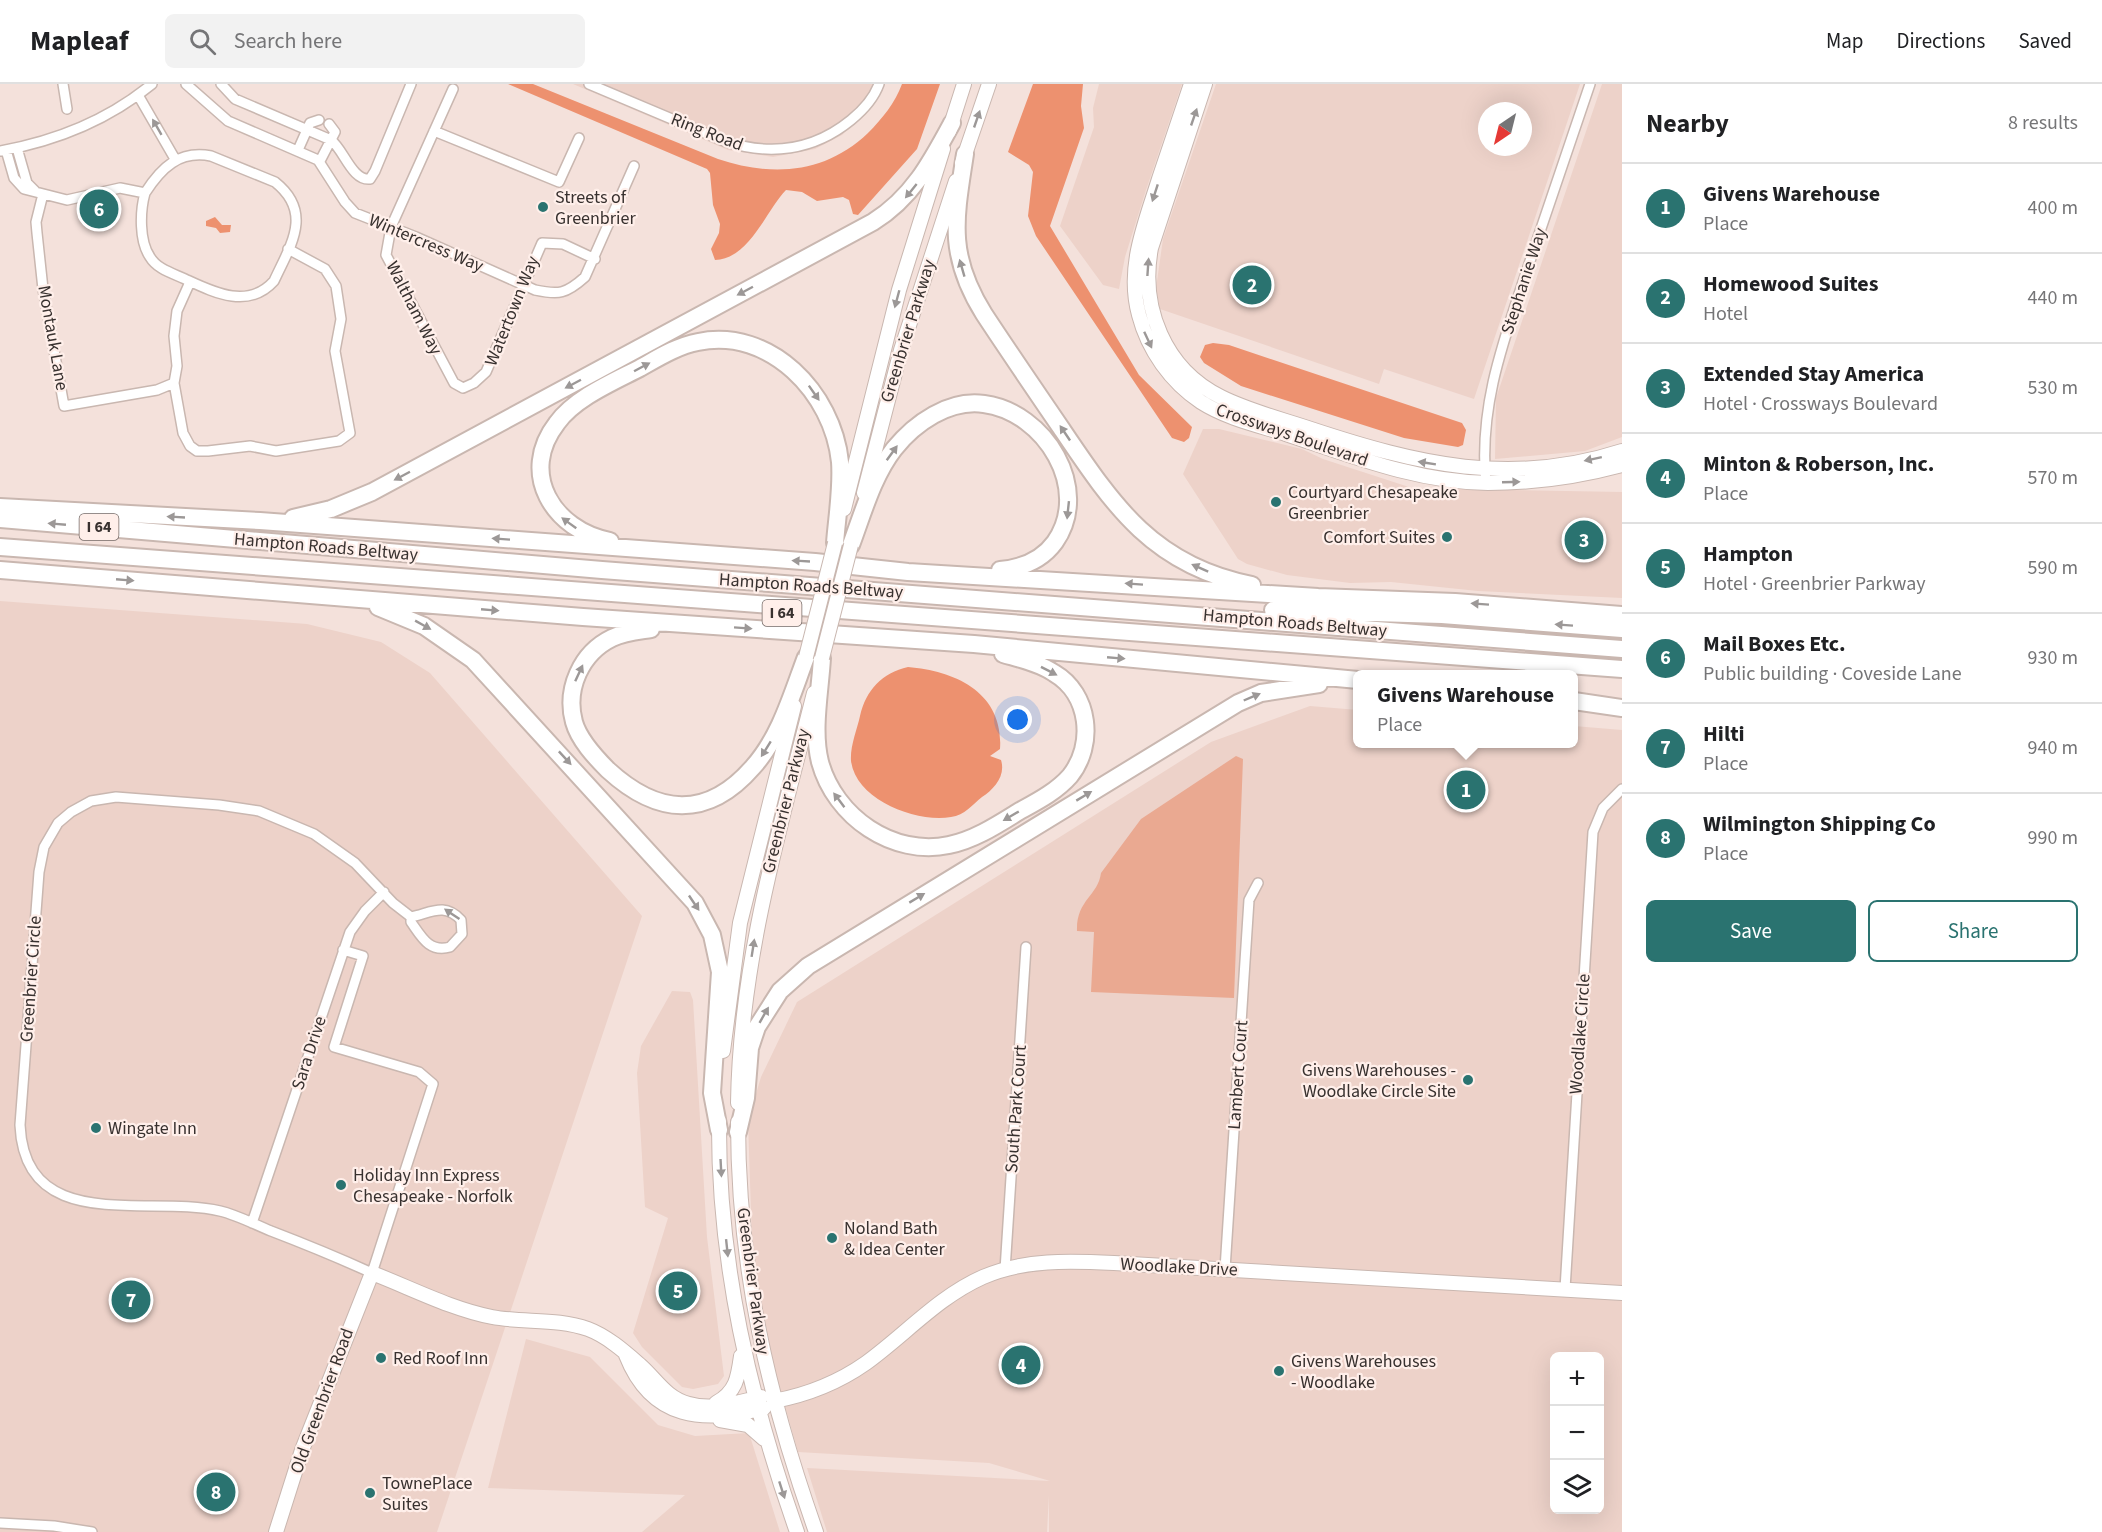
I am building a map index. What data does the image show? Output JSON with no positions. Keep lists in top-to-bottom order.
{
  "streets": {
    "highway": ["I 64", "Hampton Roads Beltway"],
    "street": [
      "Ring Road",
      "Wintercress Way",
      "Stephanie Way",
      "Waltham Way",
      "Watertown Way",
      "Greenbrier Parkway",
      "Montauk Lane",
      "Crossways Boulevard",
      "Greenbrier Circle",
      "Woodlake Circle",
      "Sara Drive",
      "Lambert Court",
      "South Park Court",
      "Woodlake Drive",
      "Old Greenbrier Road"
    ]
  },
  "crossings": [
    ["Wintercress Way", "Waltham Way"],
    ["Wintercress Way", "Watertown Way"],
    ["Stephanie Way", "Crossways Boulevard"],
    ["Waltham Way", "Watertown Way"],
    ["Greenbrier Parkway", "Woodlake Drive"],
    ["Greenbrier Circle", "Sara Drive"],
    ["Greenbrier Circle", "Woodlake Drive"],
    ["Greenbrier Circle", "Old Greenbrier Road"],
    ["Woodlake Circle", "Woodlake Drive"],
    ["Lambert Court", "Woodlake Drive"],
    ["South Park Court", "Woodlake Drive"],
    ["Woodlake Drive", "Old Greenbrier Road"]
  ],
  "places": [
    "Streets of Greenbrier",
    "Courtyard Chesapeake Greenbrier",
    "Comfort Suites",
    "Givens Warehouses - Woodlake Circle Site",
    "Wingate Inn",
    "Holiday Inn Express Chesapeake - Norfolk",
    "Noland Bath & Idea Center",
    "Red Roof Inn",
    "Givens Warehouses - Woodlake",
    "TownePlace Suites"
  ],
  "north": "bottom left",
  "page": {
    "header": "Mapleaf",
    "search": "Search here",
    "nav": ["Map", "Directions", "Saved"],
    "heading": ["Nearby", "8 results"],
    "list": [
      {
        "mark": "1",
        "name": "Givens Warehouse",
        "note": "Place",
        "value": "400 m"
      },
      {
        "mark": "2",
        "name": "Homewood Suites",
        "note": "Hotel",
        "value": "440 m"
      },
      {
        "mark": "3",
        "name": "Extended Stay America",
        "note": "Hotel · Crossways Boulevard",
        "value": "530 m"
      },
      {
        "mark": "4",
        "name": "Minton & Roberson, Inc.",
        "note": "Place",
        "value": "570 m"
      },
      {
        "mark": "5",
        "name": "Hampton",
        "note": "Hotel · Greenbrier Parkway",
        "value": "590 m"
      },
      {
        "mark": "6",
        "name": "Mail Boxes Etc.",
        "note": "Public building · Coveside Lane",
        "value": "930 m"
      },
      {
        "mark": "7",
        "name": "Hilti",
        "note": "Place",
        "value": "940 m"
      },
      {
        "mark": "8",
        "name": "Wilmington Shipping Co",
        "note": "Place",
        "value": "990 m"
      }
    ],
    "pins": [
      "6",
      "2",
      "3",
      "1",
      "5",
      "7",
      "4",
      "8"
    ],
    "popup": ["Givens Warehouse", "Place"],
    "buttons": ["Save", "Share"],
    "map_buttons": ["+", "−"]
  }
}
